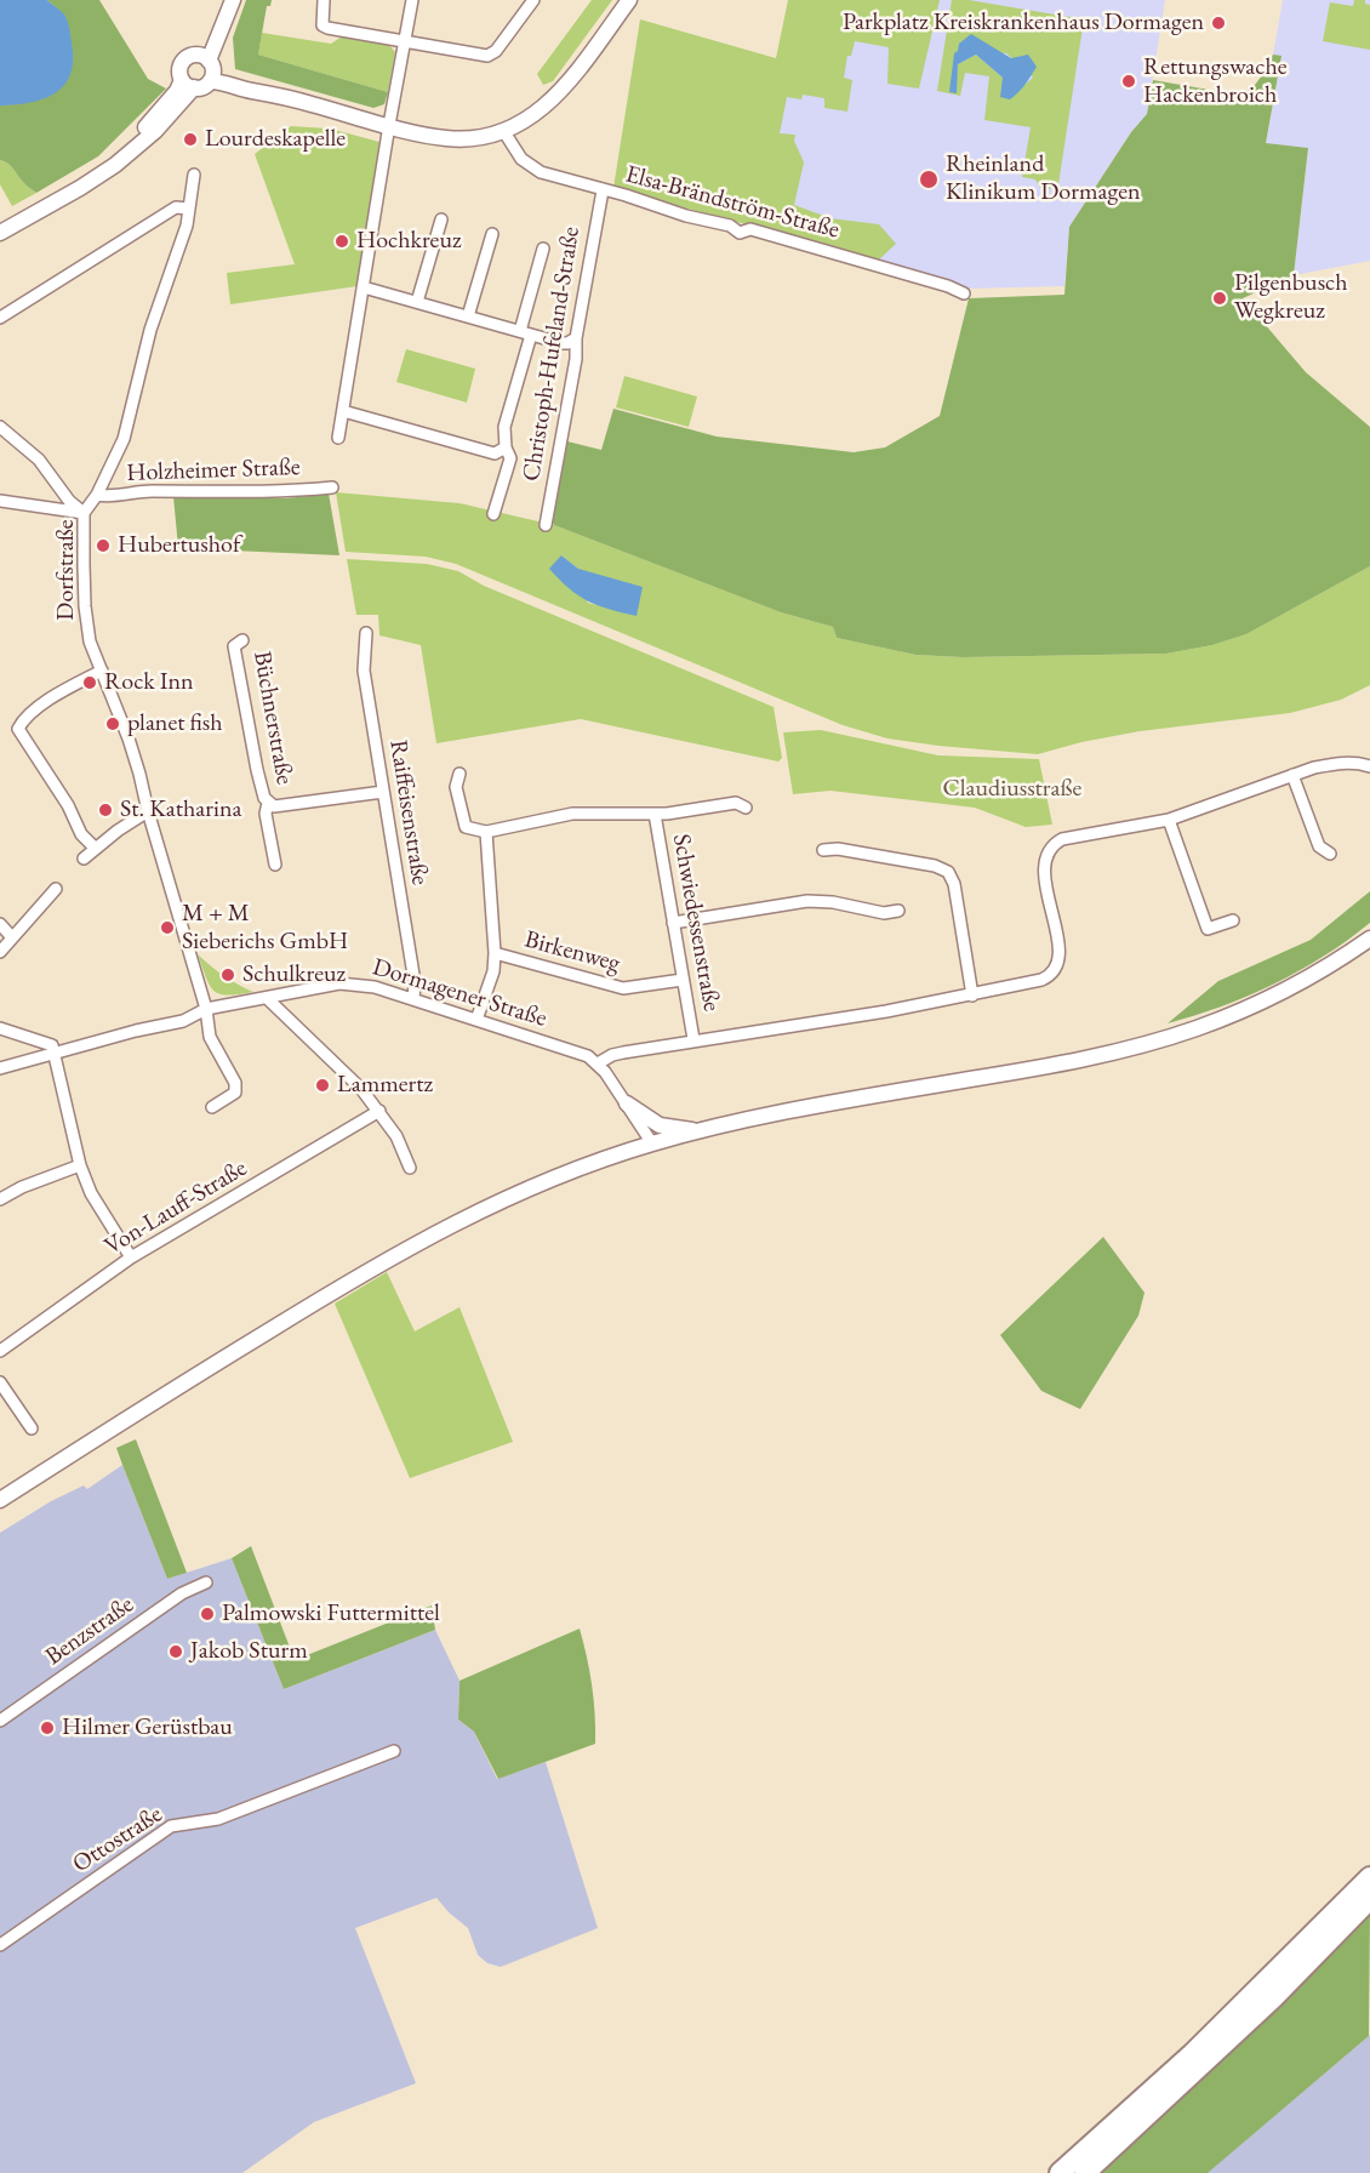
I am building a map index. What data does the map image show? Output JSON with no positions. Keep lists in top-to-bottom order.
{
  "streets": {
    "street": [
      "Elsa-Brändström-Straße",
      "Christoph-Hufeland-Straße",
      "Holzheimer Straße",
      "Dorfstraße",
      "Büchnerstraße",
      "Raiffeisenstraße",
      "Schwiedessenstraße",
      "Birkenweg",
      "Dormagener Straße",
      "Von-Lauff-Straße",
      "Benzstraße",
      "Ottostraße"
    ]
  },
  "crossings": [
    ["Elsa-Brändström-Straße", "Christoph-Hufeland-Straße"],
    ["Holzheimer Straße", "Dorfstraße"],
    ["Dorfstraße", "Dormagener Straße"],
    ["Büchnerstraße", "Raiffeisenstraße"],
    ["Raiffeisenstraße", "Dormagener Straße"],
    ["Schwiedessenstraße", "Birkenweg"]
  ],
  "parks": ["Claudiusstraße"],
  "places": [
    "Parkplatz Kreiskrankenhaus Dormagen",
    "Rettungswache Hackenbroich",
    "Lourdeskapelle",
    "Rheinland Klinikum Dormagen",
    "Hochkreuz",
    "Pilgenbusch Wegkreuz",
    "Hubertushof",
    "Rock Inn",
    "planet fish",
    "St. Katharina",
    "M + M Sieberichs GmbH",
    "Schulkreuz",
    "Lammertz",
    "Palmowski Futtermittel",
    "Jakob Sturm",
    "Hilmer Gerüstbau"
  ]
}
